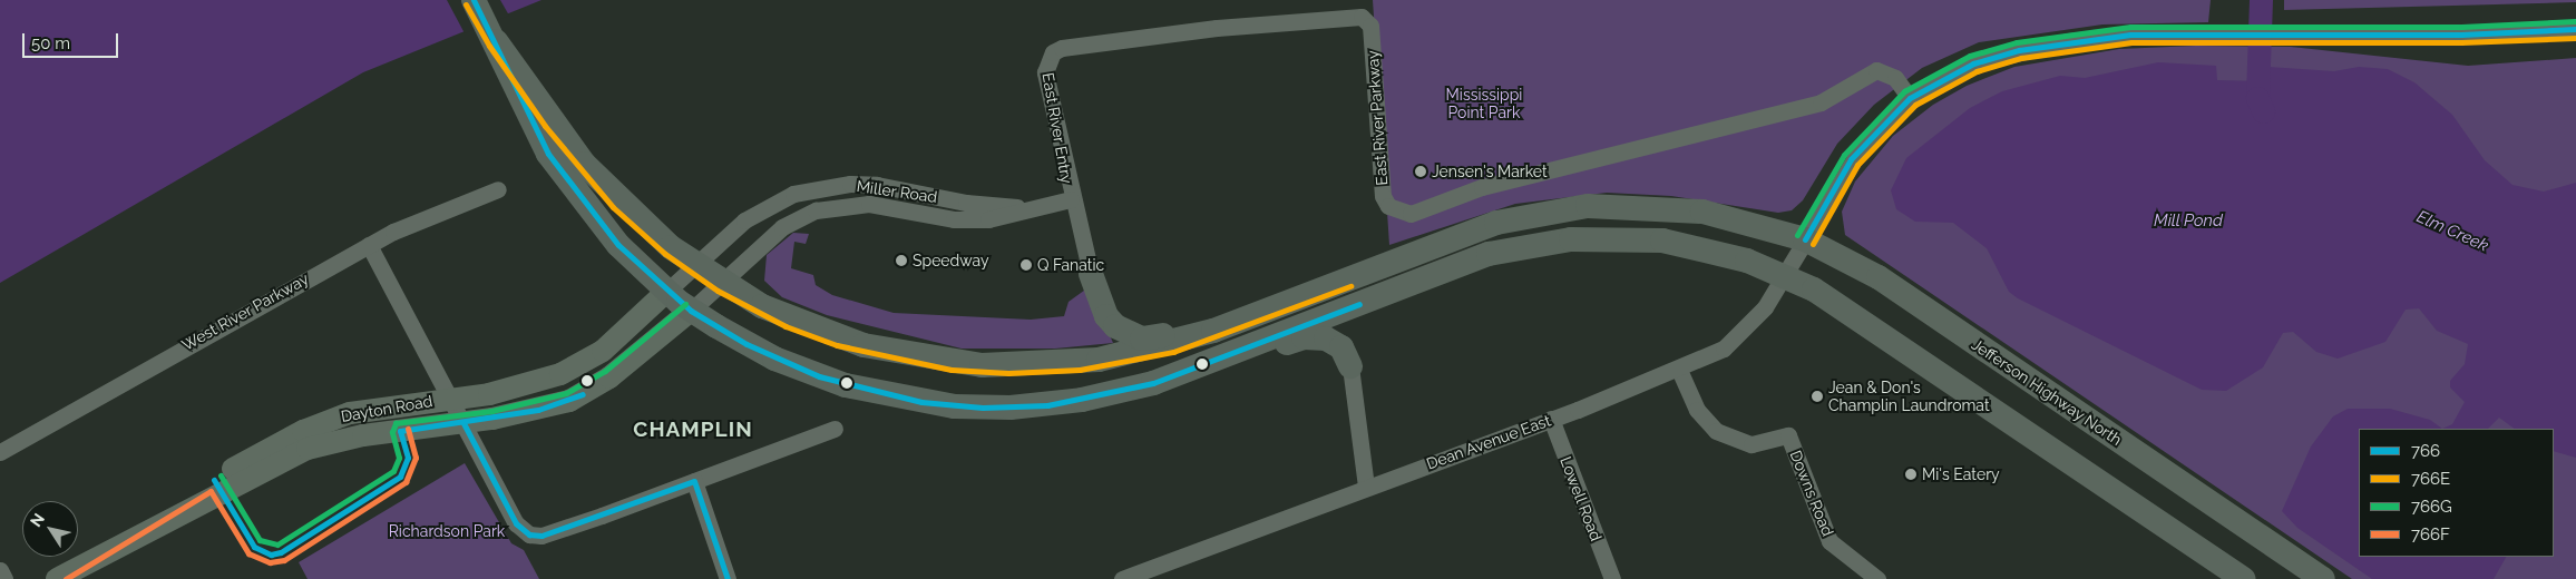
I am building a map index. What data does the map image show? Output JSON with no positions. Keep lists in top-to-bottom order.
{
  "streets": {
    "highway": ["Jefferson Highway North"],
    "main road": ["Dayton Road"],
    "street": [
      "East River Parkway",
      "East River Entry",
      "Miller Road",
      "West River Parkway",
      "Dean Avenue East",
      "Downs Road",
      "Lowell Road"
    ]
  },
  "crossings": [
    ["East River Parkway", "East River Entry"],
    ["East River Parkway", "Dean Avenue East"],
    ["East River Entry", "Miller Road"],
    ["Miller Road", "Jefferson Highway North"],
    ["Miller Road", "Dayton Road"],
    ["Jefferson Highway North", "Dean Avenue East"],
    ["Dean Avenue East", "Downs Road"],
    ["Dean Avenue East", "Lowell Road"]
  ],
  "districts": ["CHAMPLIN"],
  "water": ["Mill Pond", "Elm Creek"],
  "parks": ["Mississippi Point Park", "Richardson Park"],
  "places": [
    "Jensen's Market",
    "Speedway",
    "Q Fanatic",
    "Jean & Don's Champlin Laundromat",
    "Mi's Eatery"
  ],
  "lines": [
    "transit line 766",
    "transit line 766E",
    "transit line 766G",
    "transit line 766F"
  ],
  "legend": [
    "766",
    "766E",
    "766G",
    "766F"
  ],
  "scale_bar": "50 m",
  "north": "top left"
}
